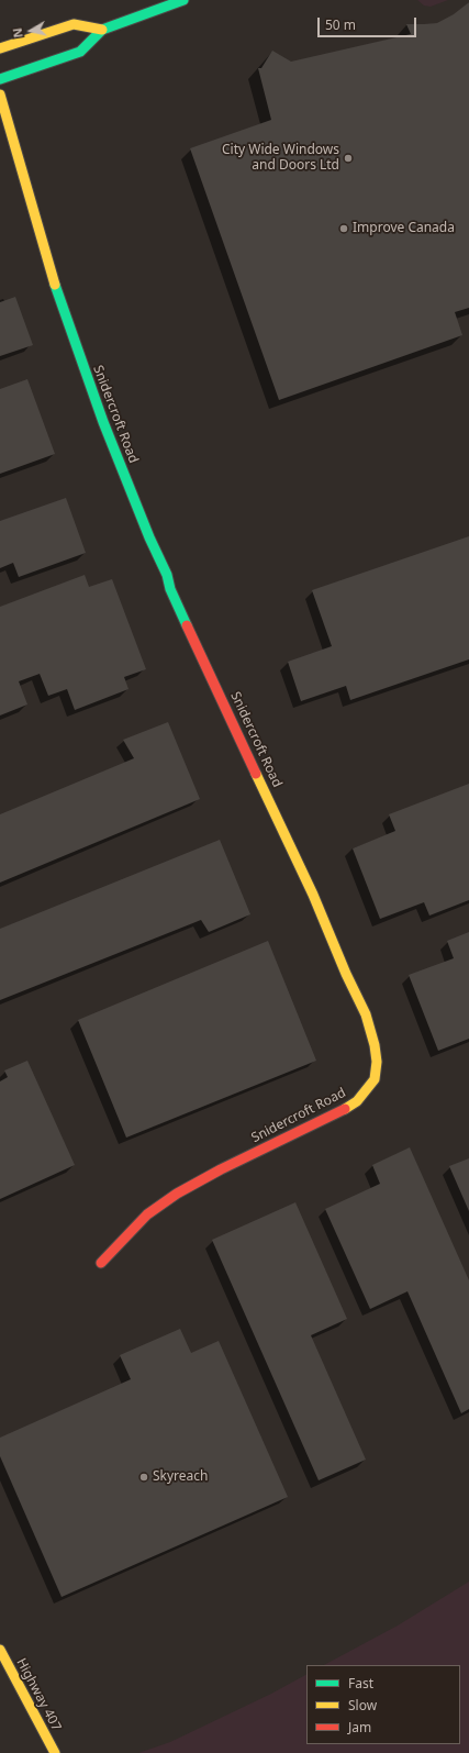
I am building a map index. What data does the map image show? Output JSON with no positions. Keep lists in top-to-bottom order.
{
  "streets": {
    "main road": ["Snidercroft Road", "Highway 407"]
  },
  "places": ["City Wide Windows and Doors Ltd", "Improve Canada", "Skyreach"],
  "legend": ["Fast", "Slow", "Jam"],
  "scale_bar": "50 m",
  "north": "left"
}
